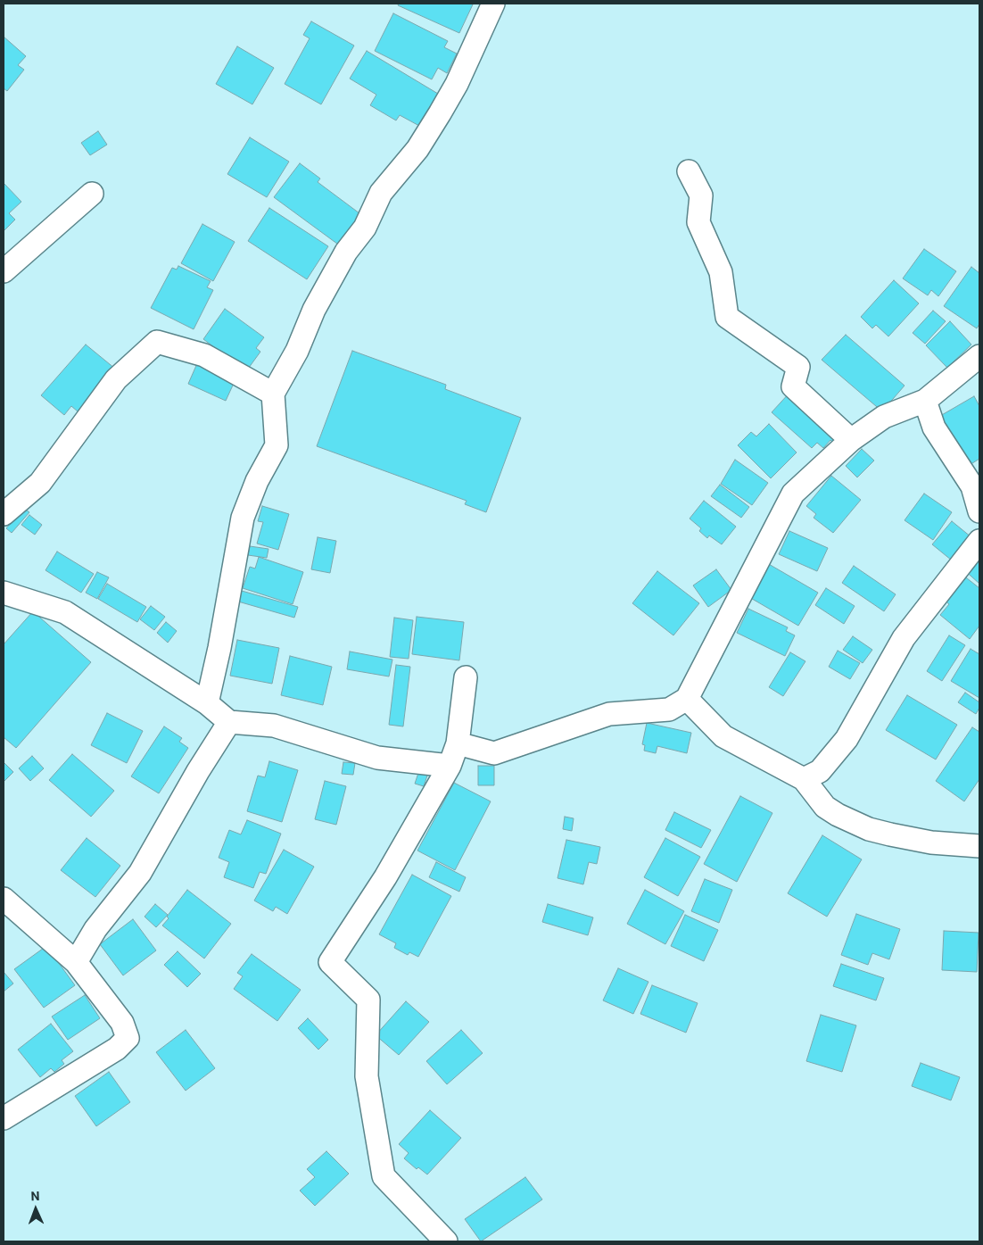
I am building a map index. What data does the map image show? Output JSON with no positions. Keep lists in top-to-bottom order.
{
  "north": "top"
}
